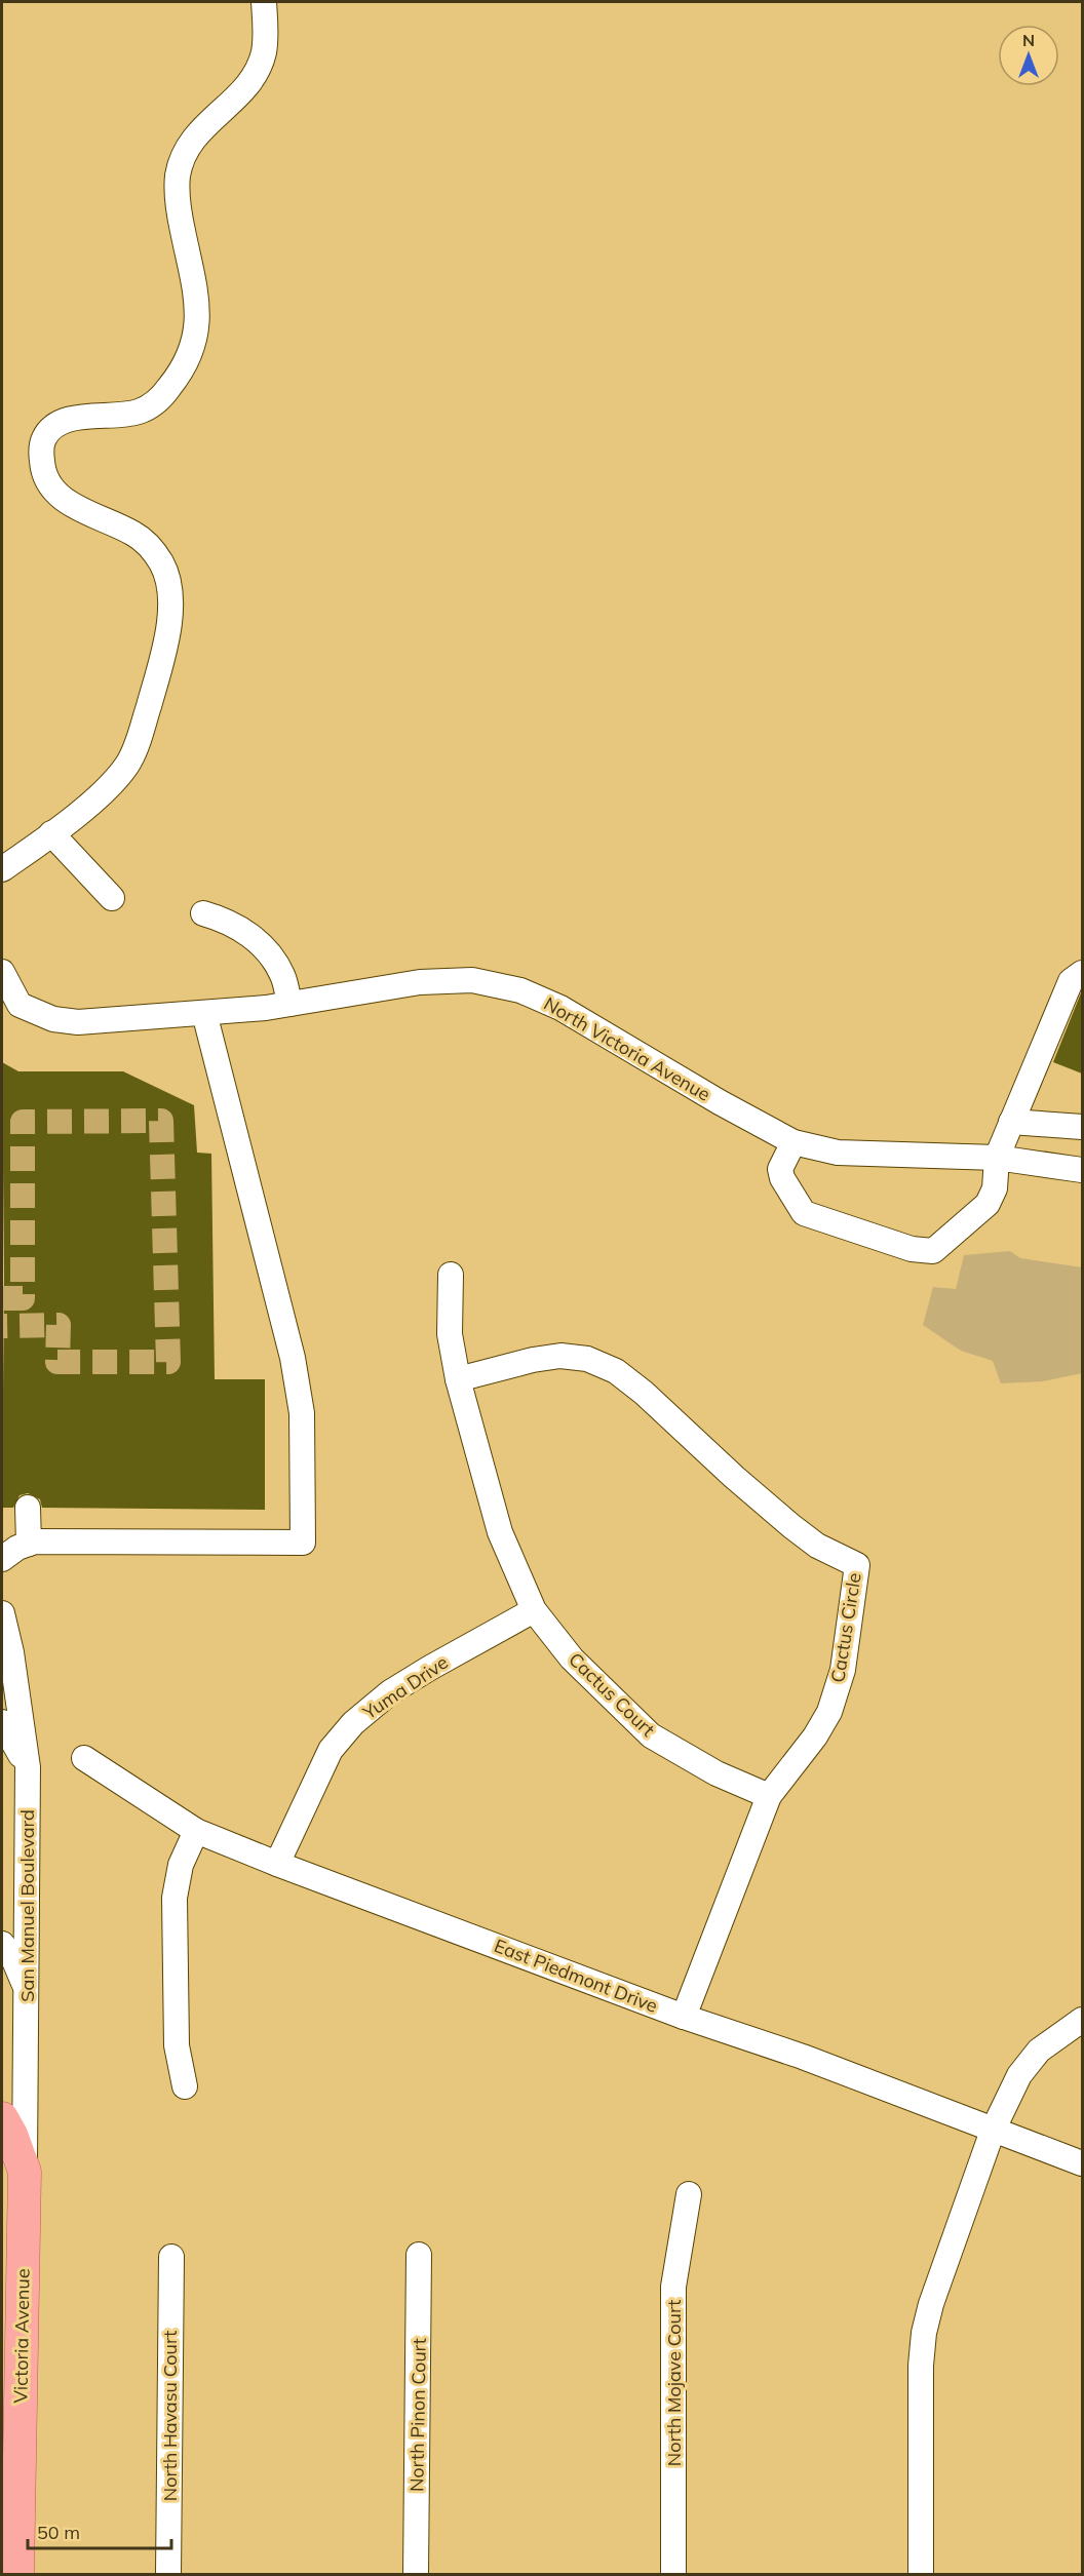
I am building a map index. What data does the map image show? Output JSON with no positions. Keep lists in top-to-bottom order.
{
  "streets": {
    "main road": ["Victoria Avenue"],
    "street": [
      "North Victoria Avenue",
      "Cactus Circle",
      "Yuma Drive",
      "Cactus Court",
      "San Manuel Boulevard",
      "East Piedmont Drive",
      "North Mojave Court",
      "North Pinon Court",
      "North Havasu Court"
    ]
  },
  "crossings": [
    ["Cactus Circle", "Cactus Court"],
    ["Cactus Circle", "East Piedmont Drive"],
    ["Yuma Drive", "Cactus Court"],
    ["Yuma Drive", "East Piedmont Drive"],
    ["San Manuel Boulevard", "Victoria Avenue"]
  ],
  "scale_bar": "50 m",
  "north": "top"
}
